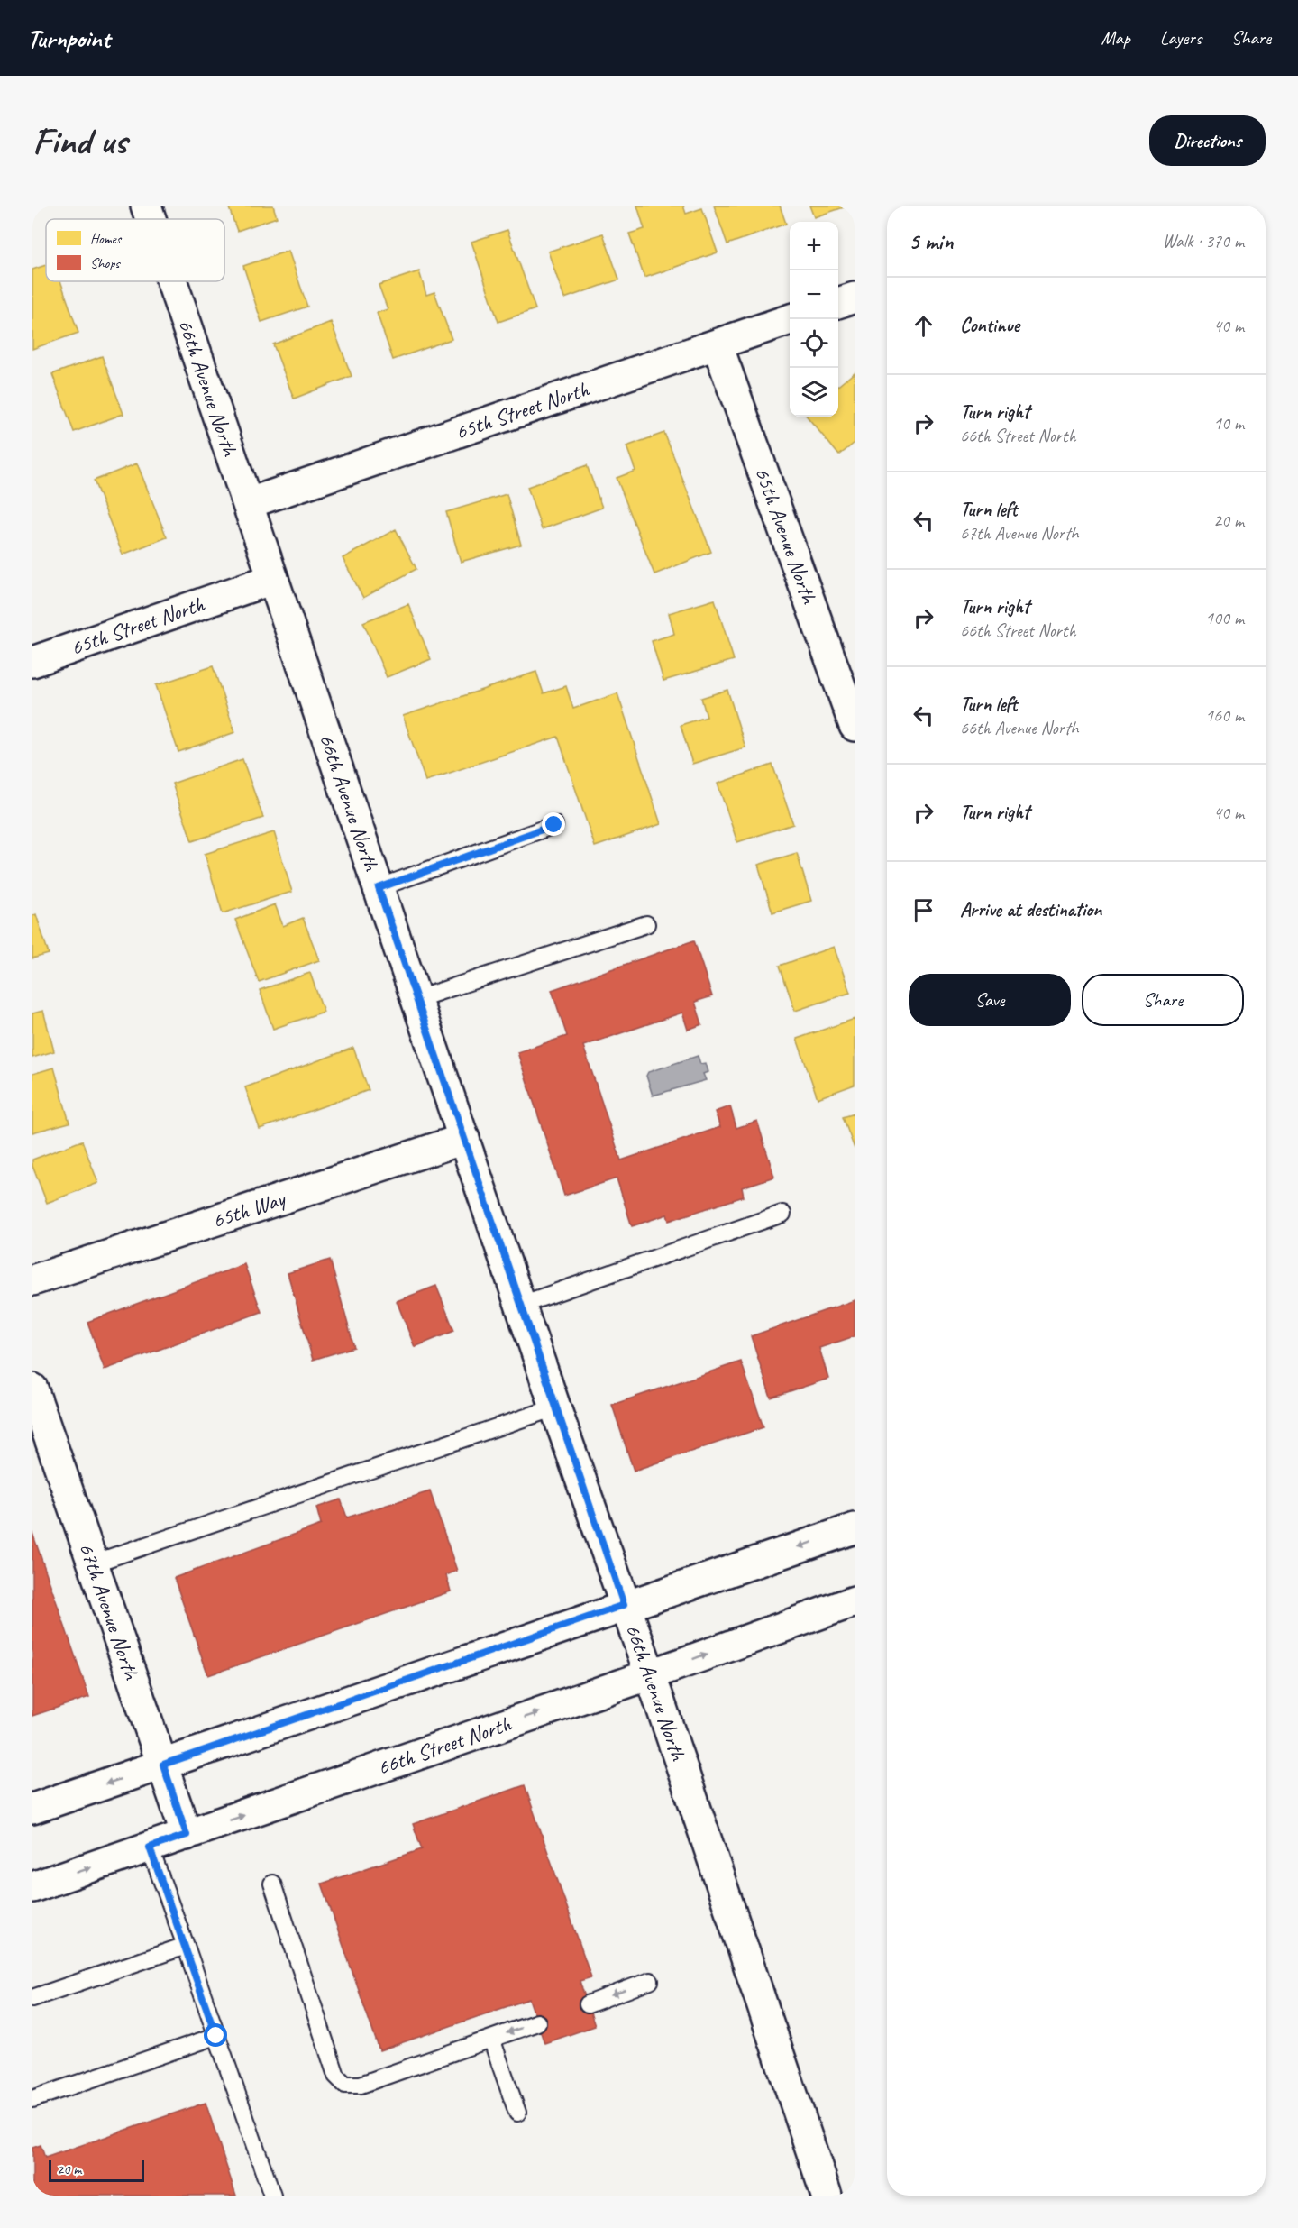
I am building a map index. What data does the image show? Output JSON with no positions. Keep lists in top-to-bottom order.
{
  "streets": {
    "street": [
      "66th Avenue North",
      "65th Street North",
      "65th Avenue North",
      "65th Way",
      "67th Avenue North",
      "66th Street North"
    ]
  },
  "crossings": [
    ["66th Avenue North", "65th Street North"],
    ["66th Avenue North", "65th Way"],
    ["66th Avenue North", "66th Street North"],
    ["65th Street North", "65th Avenue North"],
    ["67th Avenue North", "66th Street North"]
  ],
  "legend": ["Homes", "Shops"],
  "scale_bar": "20 m",
  "page": {
    "header": "Turnpoint",
    "nav": ["Map", "Layers", "Share"],
    "buttons": [
      "Directions",
      ["Save", "Share"]
    ],
    "title": "Find us",
    "heading": ["5 min", "Walk · 370 m"],
    "map_buttons": ["+", "−"],
    "list": [
      ["Continue", "40 m"],
      ["Turn right", "66th Street North", "10 m"],
      ["Turn left", "67th Avenue North", "20 m"],
      ["Turn right", "66th Street North", "100 m"],
      ["Turn left", "66th Avenue North", "160 m"],
      ["Turn right", "40 m"],
      "Arrive at destination"
    ],
    "scale": "20 m"
  }
}
